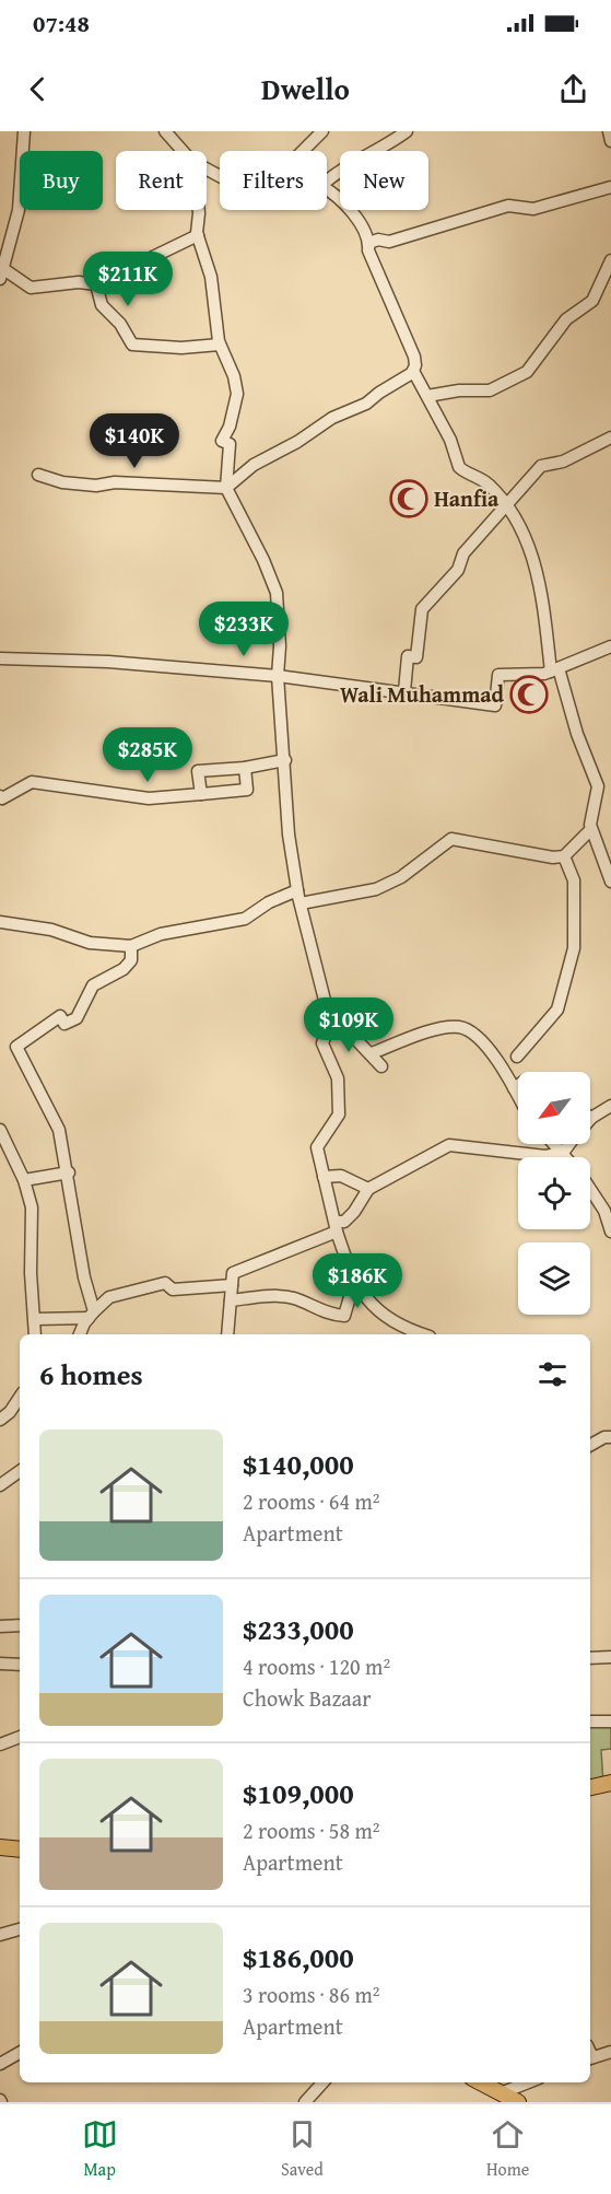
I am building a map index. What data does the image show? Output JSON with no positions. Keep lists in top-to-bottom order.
{
  "places": {
    "mosque": ["Hanfia", "Wali Muhammad"]
  },
  "north": "bottom left",
  "page": {
    "status": "07:48",
    "header": "Dwello",
    "chip": [
      "Buy",
      "Rent",
      "Filters",
      "New"
    ],
    "price": [
      "$211K",
      "$140K",
      "$233K",
      "$285K",
      "$109K",
      "$186K"
    ],
    "heading": "6 homes",
    "list": [
      {
        "name": "$140,000",
        "note": "2 rooms · 64 m² · Apartment"
      },
      {
        "name": "$233,000",
        "note": "4 rooms · 120 m² · Chowk Bazaar"
      },
      {
        "name": "$109,000",
        "note": "2 rooms · 58 m² · Apartment"
      },
      {
        "name": "$186,000",
        "note": "3 rooms · 86 m² · Apartment"
      }
    ],
    "tabs": ["Map", "Saved", "Home"]
  }
}
